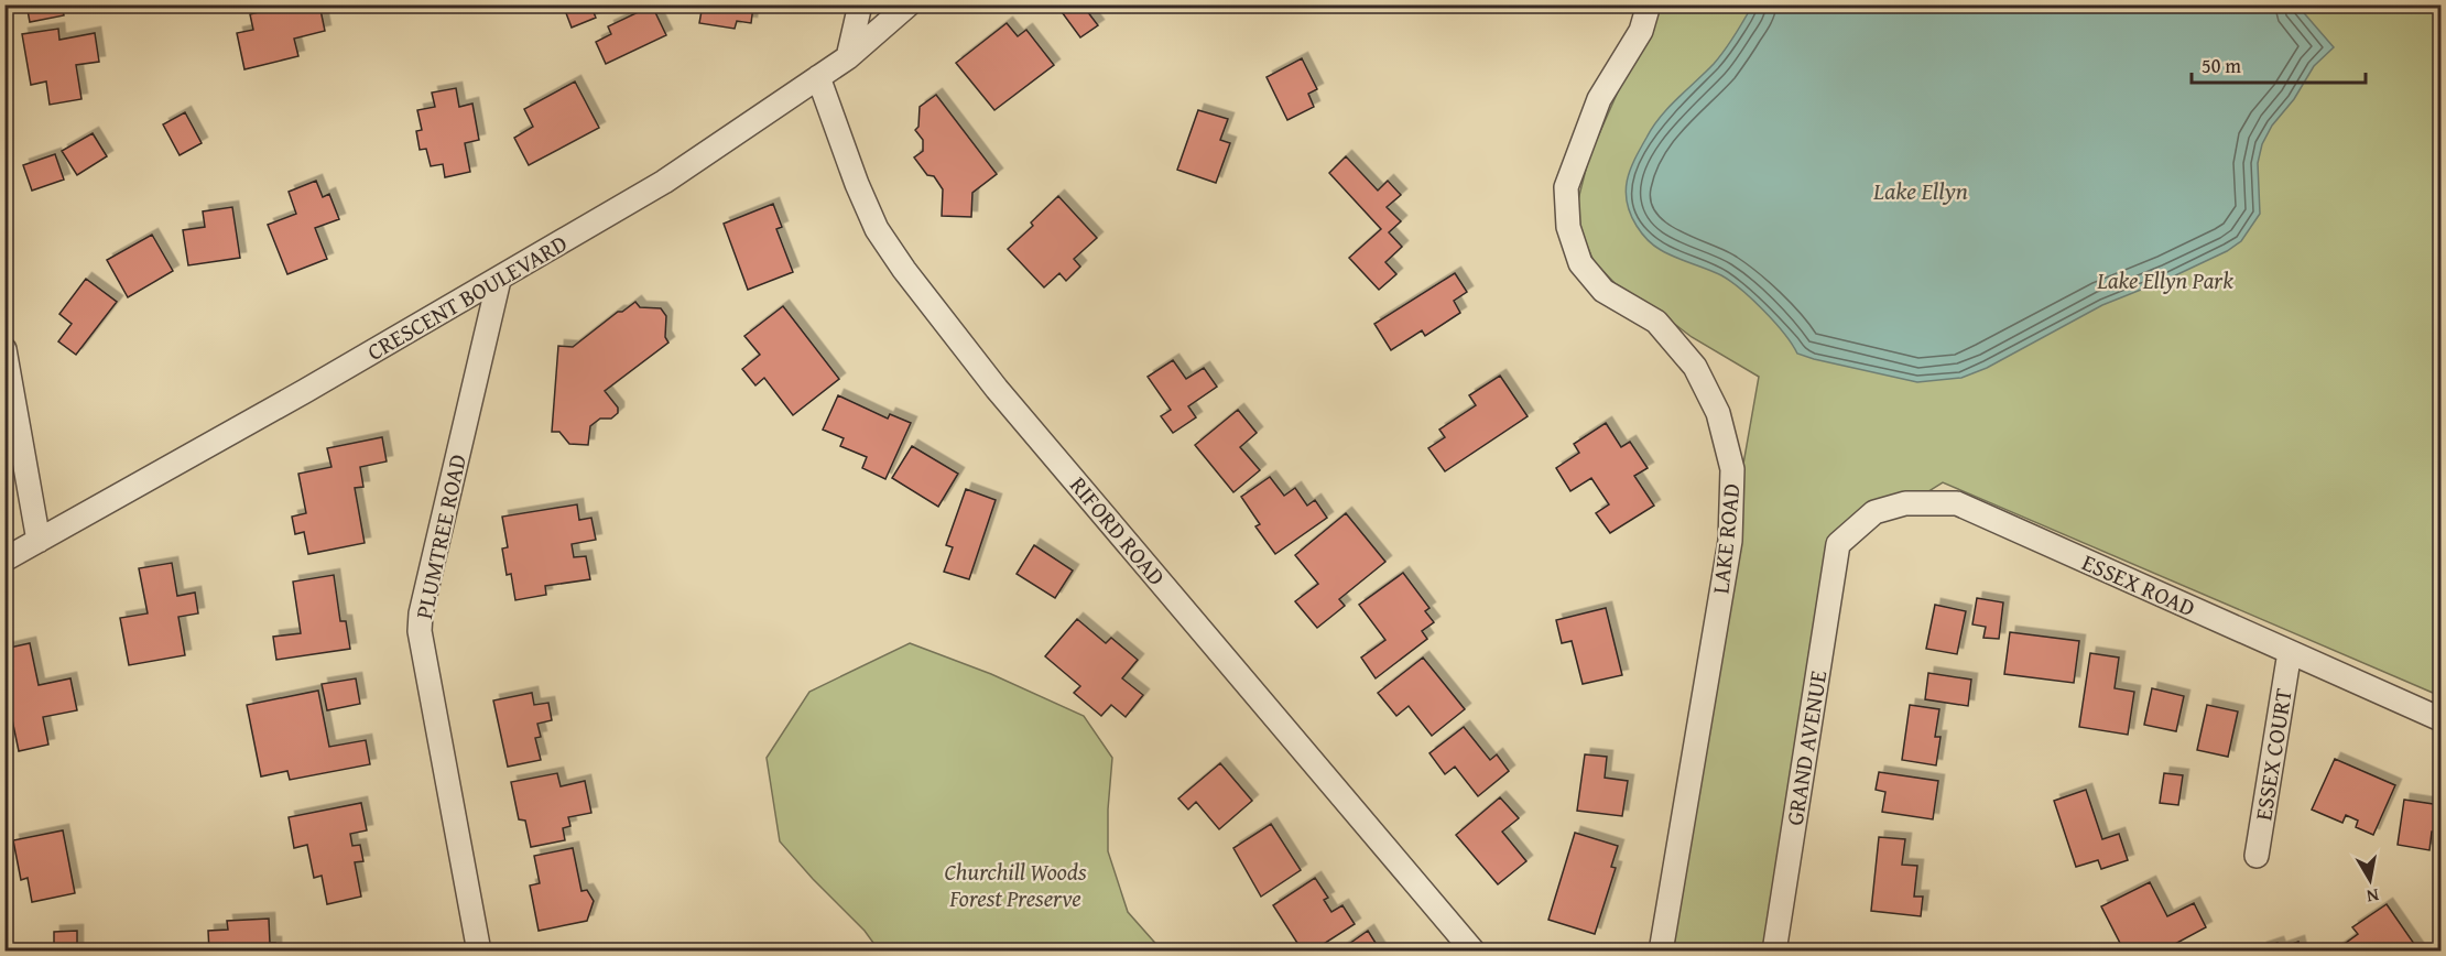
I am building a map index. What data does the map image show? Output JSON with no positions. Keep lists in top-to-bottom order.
{
  "streets": {
    "street": [
      "CRESCENT BOULEVARD",
      "RIFORD ROAD",
      "PLUMTREE ROAD",
      "LAKE ROAD",
      "ESSEX ROAD",
      "GRAND AVENUE",
      "ESSEX COURT"
    ]
  },
  "crossings": [
    ["CRESCENT BOULEVARD", "RIFORD ROAD"],
    ["CRESCENT BOULEVARD", "PLUMTREE ROAD"],
    ["ESSEX ROAD", "GRAND AVENUE"],
    ["ESSEX ROAD", "ESSEX COURT"]
  ],
  "water": ["Lake Ellyn"],
  "parks": ["Lake Ellyn Park", "Churchill Woods Forest Preserve"],
  "scale_bar": "50 m",
  "north": "bottom"
}
